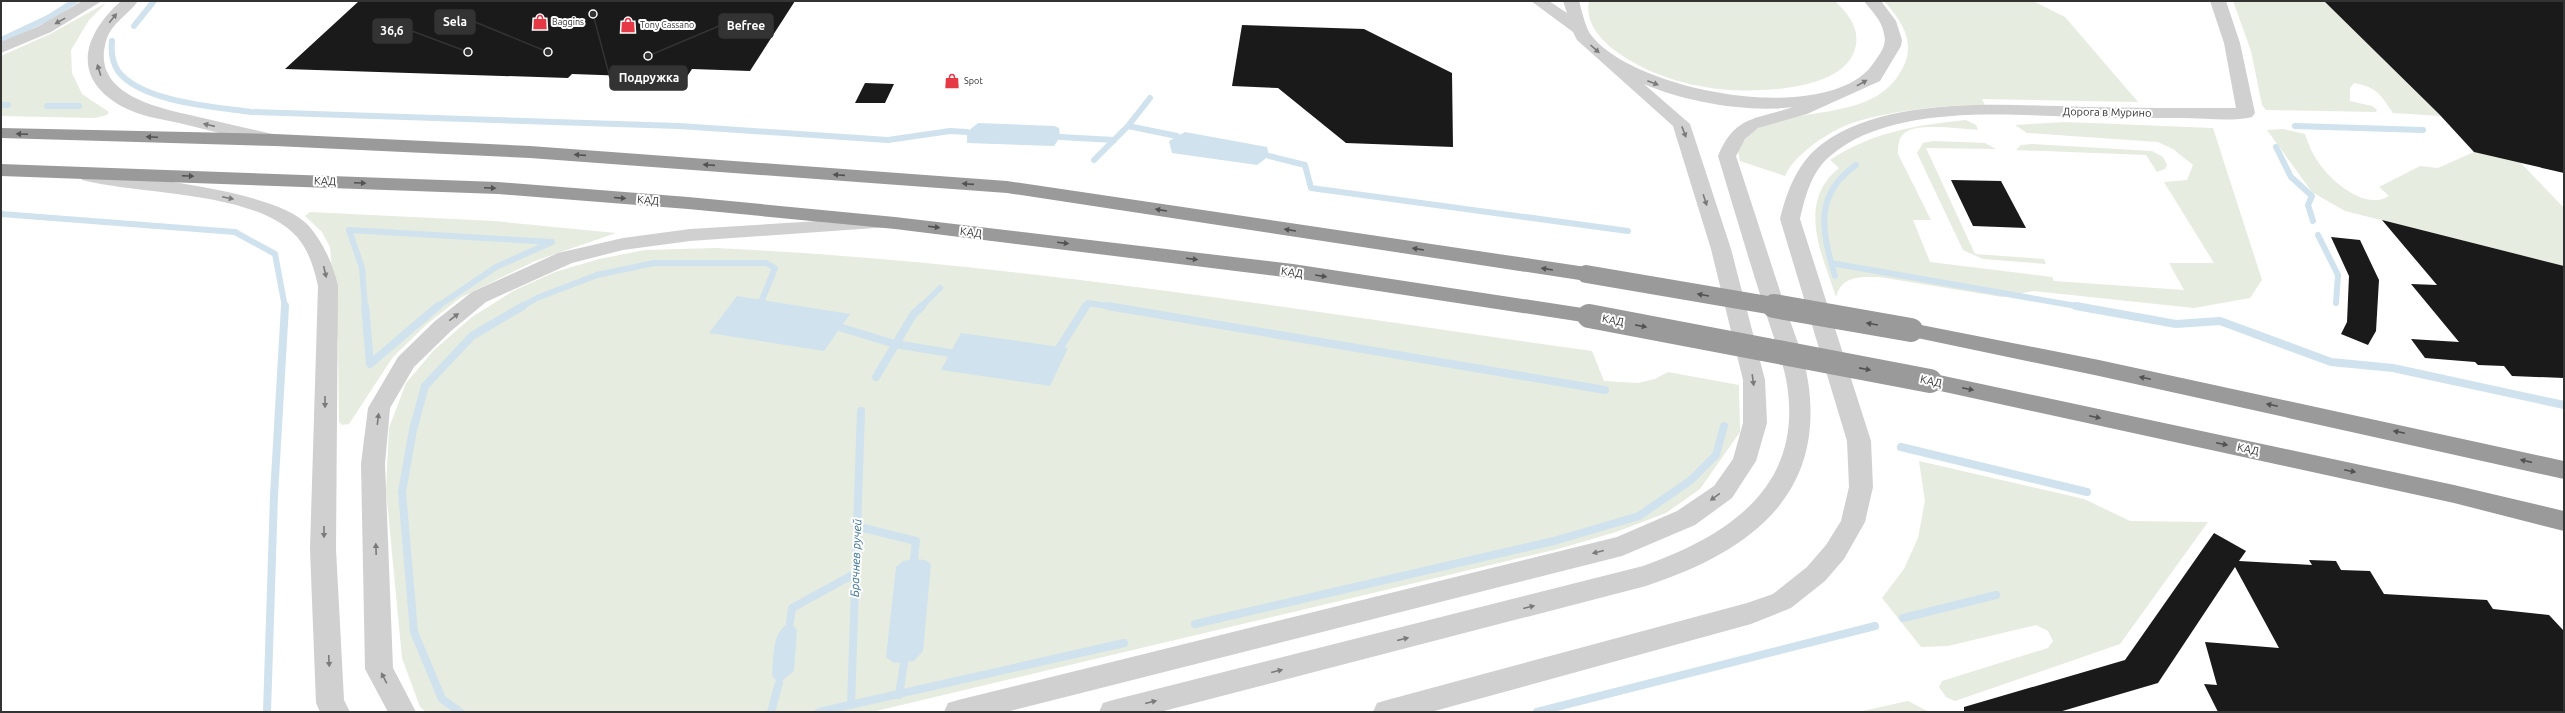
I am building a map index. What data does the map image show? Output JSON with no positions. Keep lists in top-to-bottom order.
{
  "streets": {
    "highway": ["КАД"],
    "street": ["Дорога в Мурино"]
  },
  "water": ["Брачнев ручей"],
  "places": {
    "other": [
      "Подружка",
      "36,6",
      "Sela",
      "Befree"
    ],
    "shop": ["Baggins", "Tony Cassano", "Spot"]
  }
}
